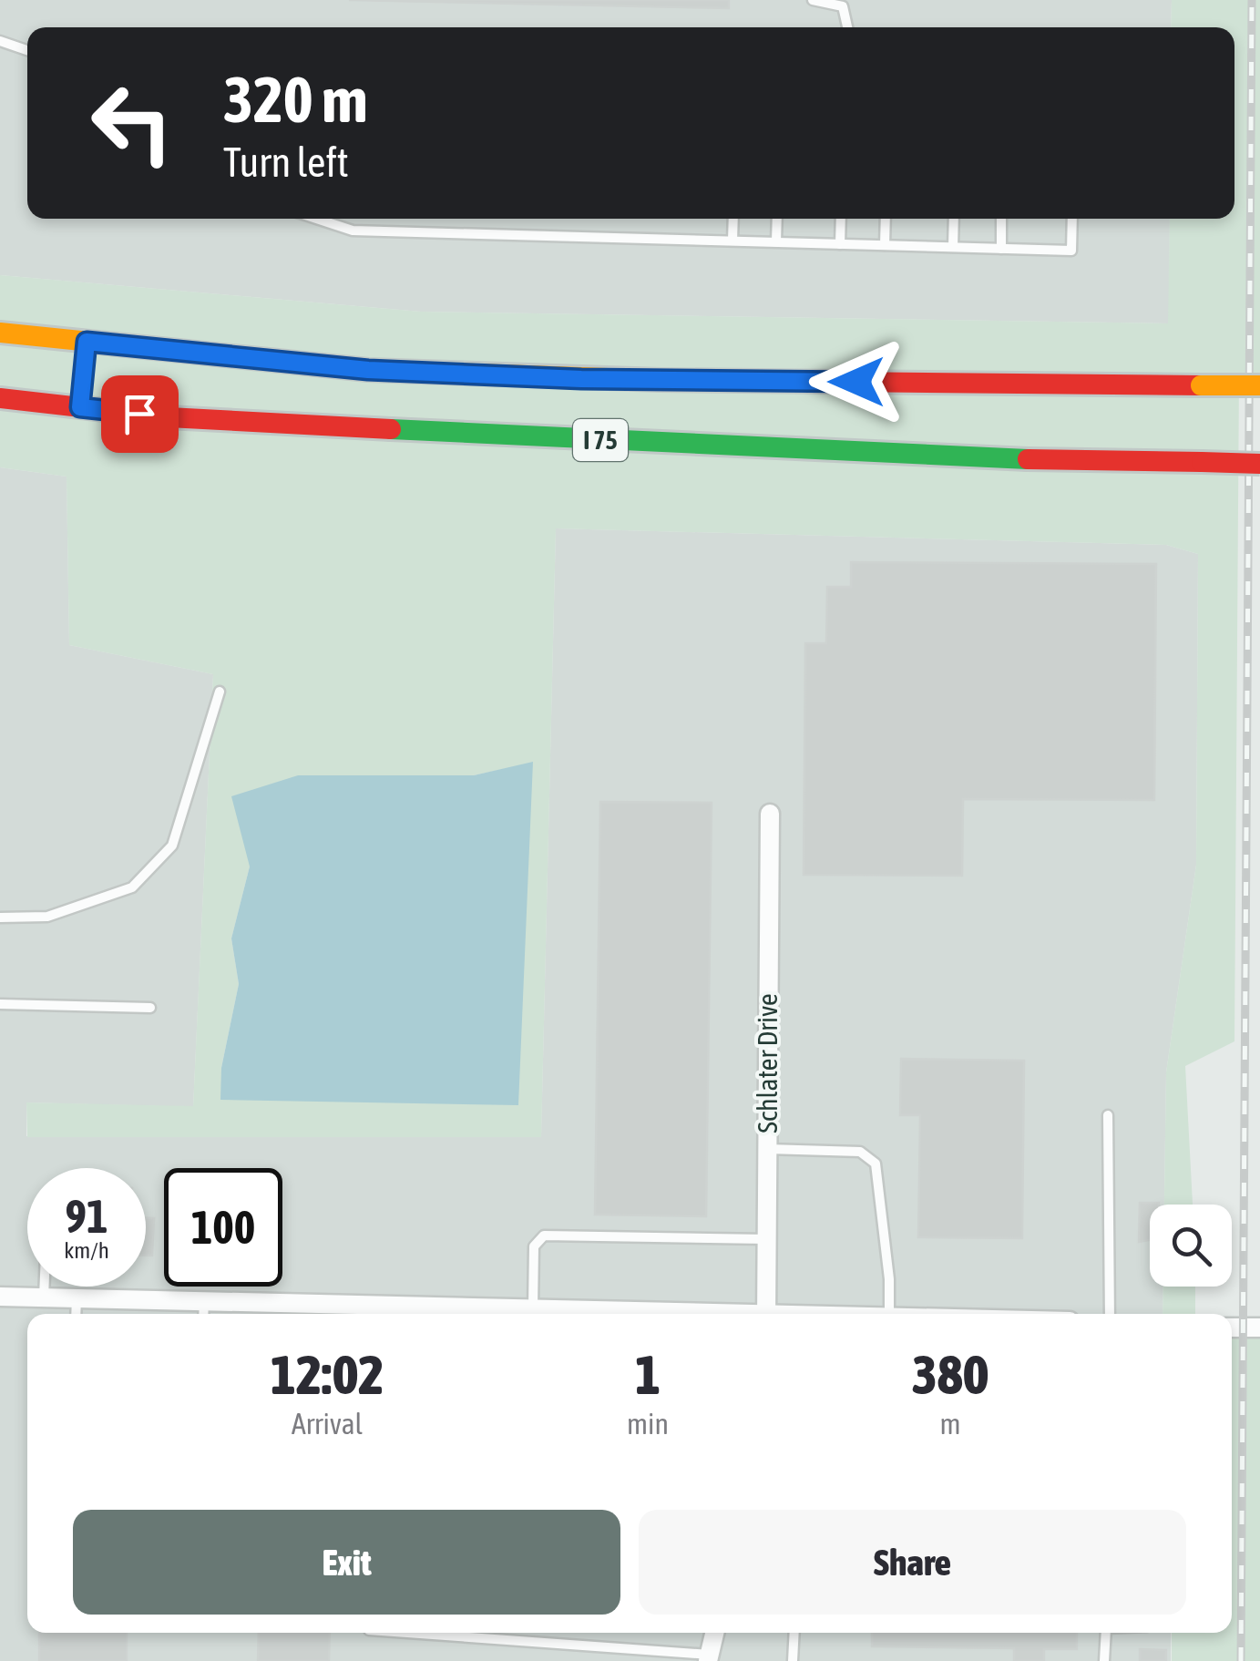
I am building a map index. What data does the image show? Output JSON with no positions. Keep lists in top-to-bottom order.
{
  "streets": {
    "highway": ["I 75"],
    "street": ["Schlater Drive"]
  },
  "page": {
    "turn": ["320 m", "Turn left"],
    "speed": "91 km/h",
    "limit": "100",
    "eta": [
      "12:02",
      "Arrival",
      "1",
      "min",
      "380",
      "m"
    ],
    "buttons": ["Exit", "Share"]
  }
}
